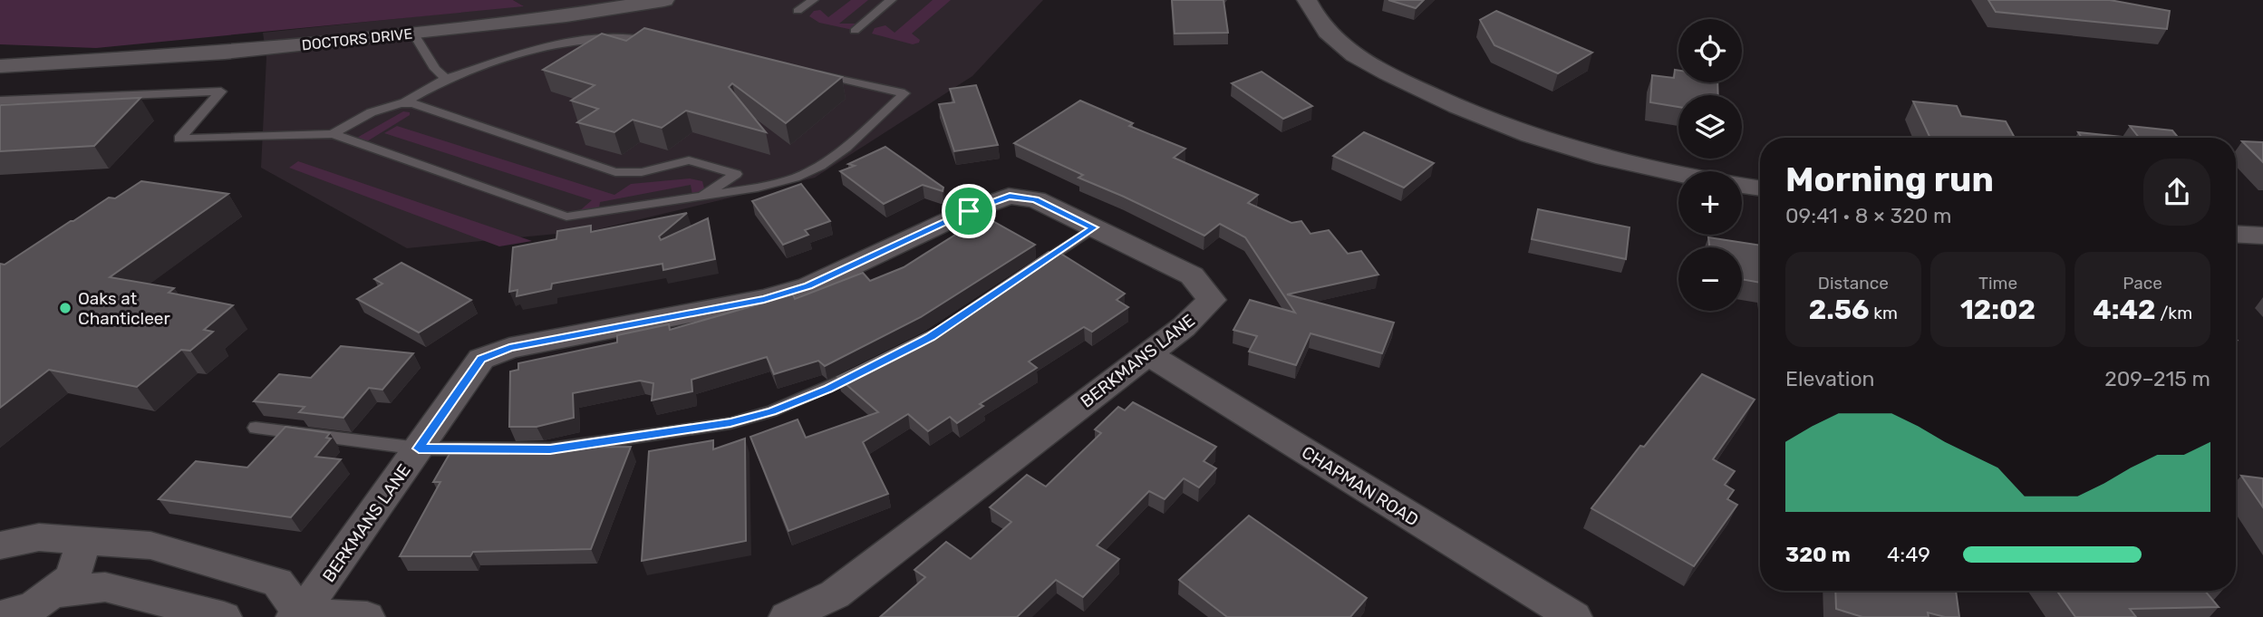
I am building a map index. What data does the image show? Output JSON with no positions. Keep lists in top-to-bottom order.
{
  "streets": {
    "street": ["DOCTORS DRIVE", "BERKMANS LANE", "CHAPMAN ROAD"]
  },
  "crossings": [
    ["BERKMANS LANE", "CHAPMAN ROAD"]
  ],
  "places": ["Oaks at Chanticleer"],
  "page": {
    "map_buttons": ["+", "−"],
    "heading": ["Morning run", "09:41 · 8 × 320 m"],
    "stats": [
      ["Distance", "2.56 km"],
      ["Time", "12:02"],
      ["Pace", "4:42 /km"]
    ],
    "chart": ["Elevation", "209–215 m"],
    "list": [
      {
        "name": "320 m",
        "note": "4:49"
      }
    ]
  }
}
